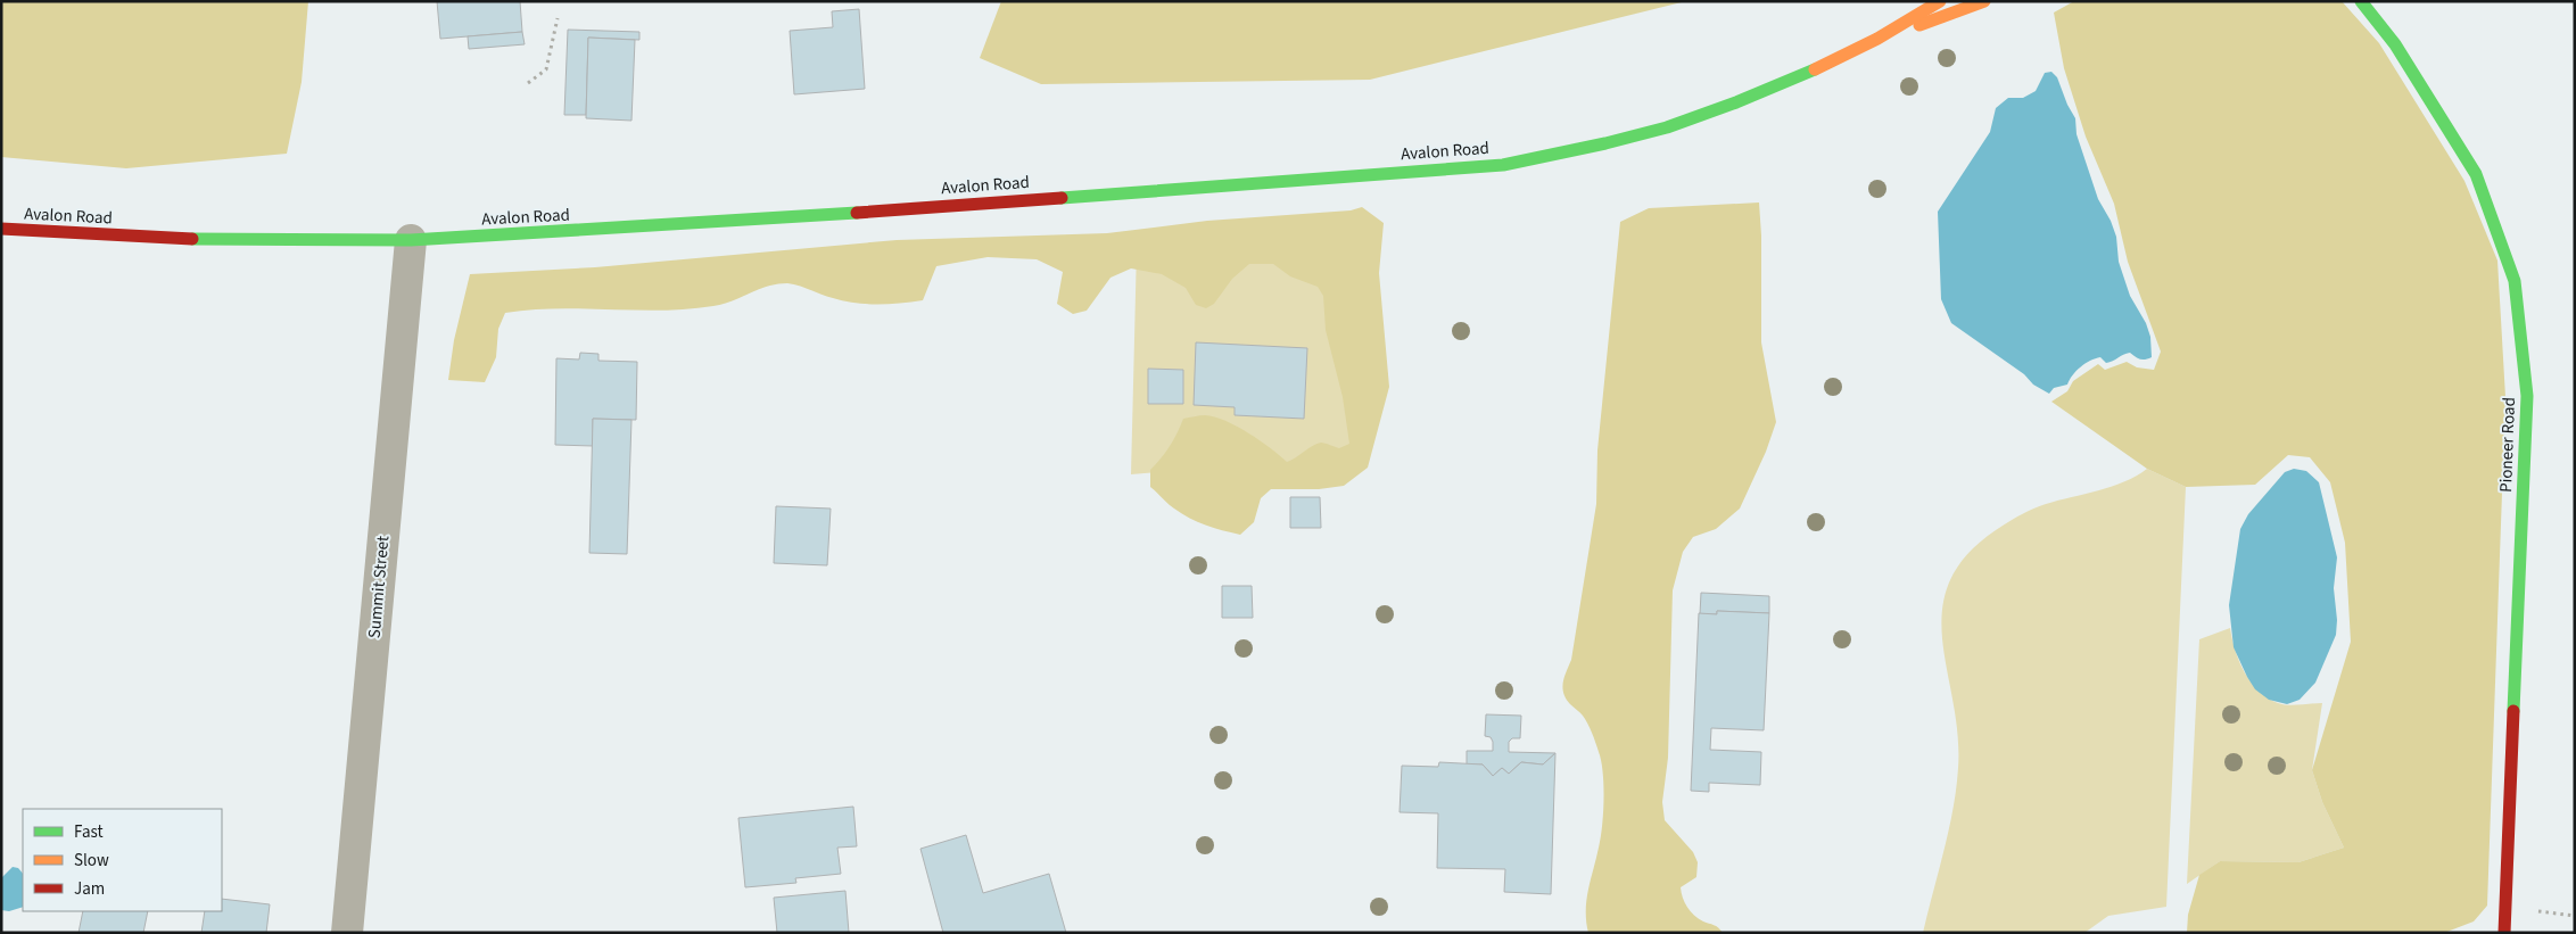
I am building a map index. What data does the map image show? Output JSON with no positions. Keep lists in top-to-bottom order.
{
  "streets": {
    "street": ["Avalon Road", "Pioneer Road", "Summit Street"]
  },
  "crossings": [
    ["Avalon Road", "Summit Street"]
  ],
  "legend": ["Fast", "Slow", "Jam"]
}
